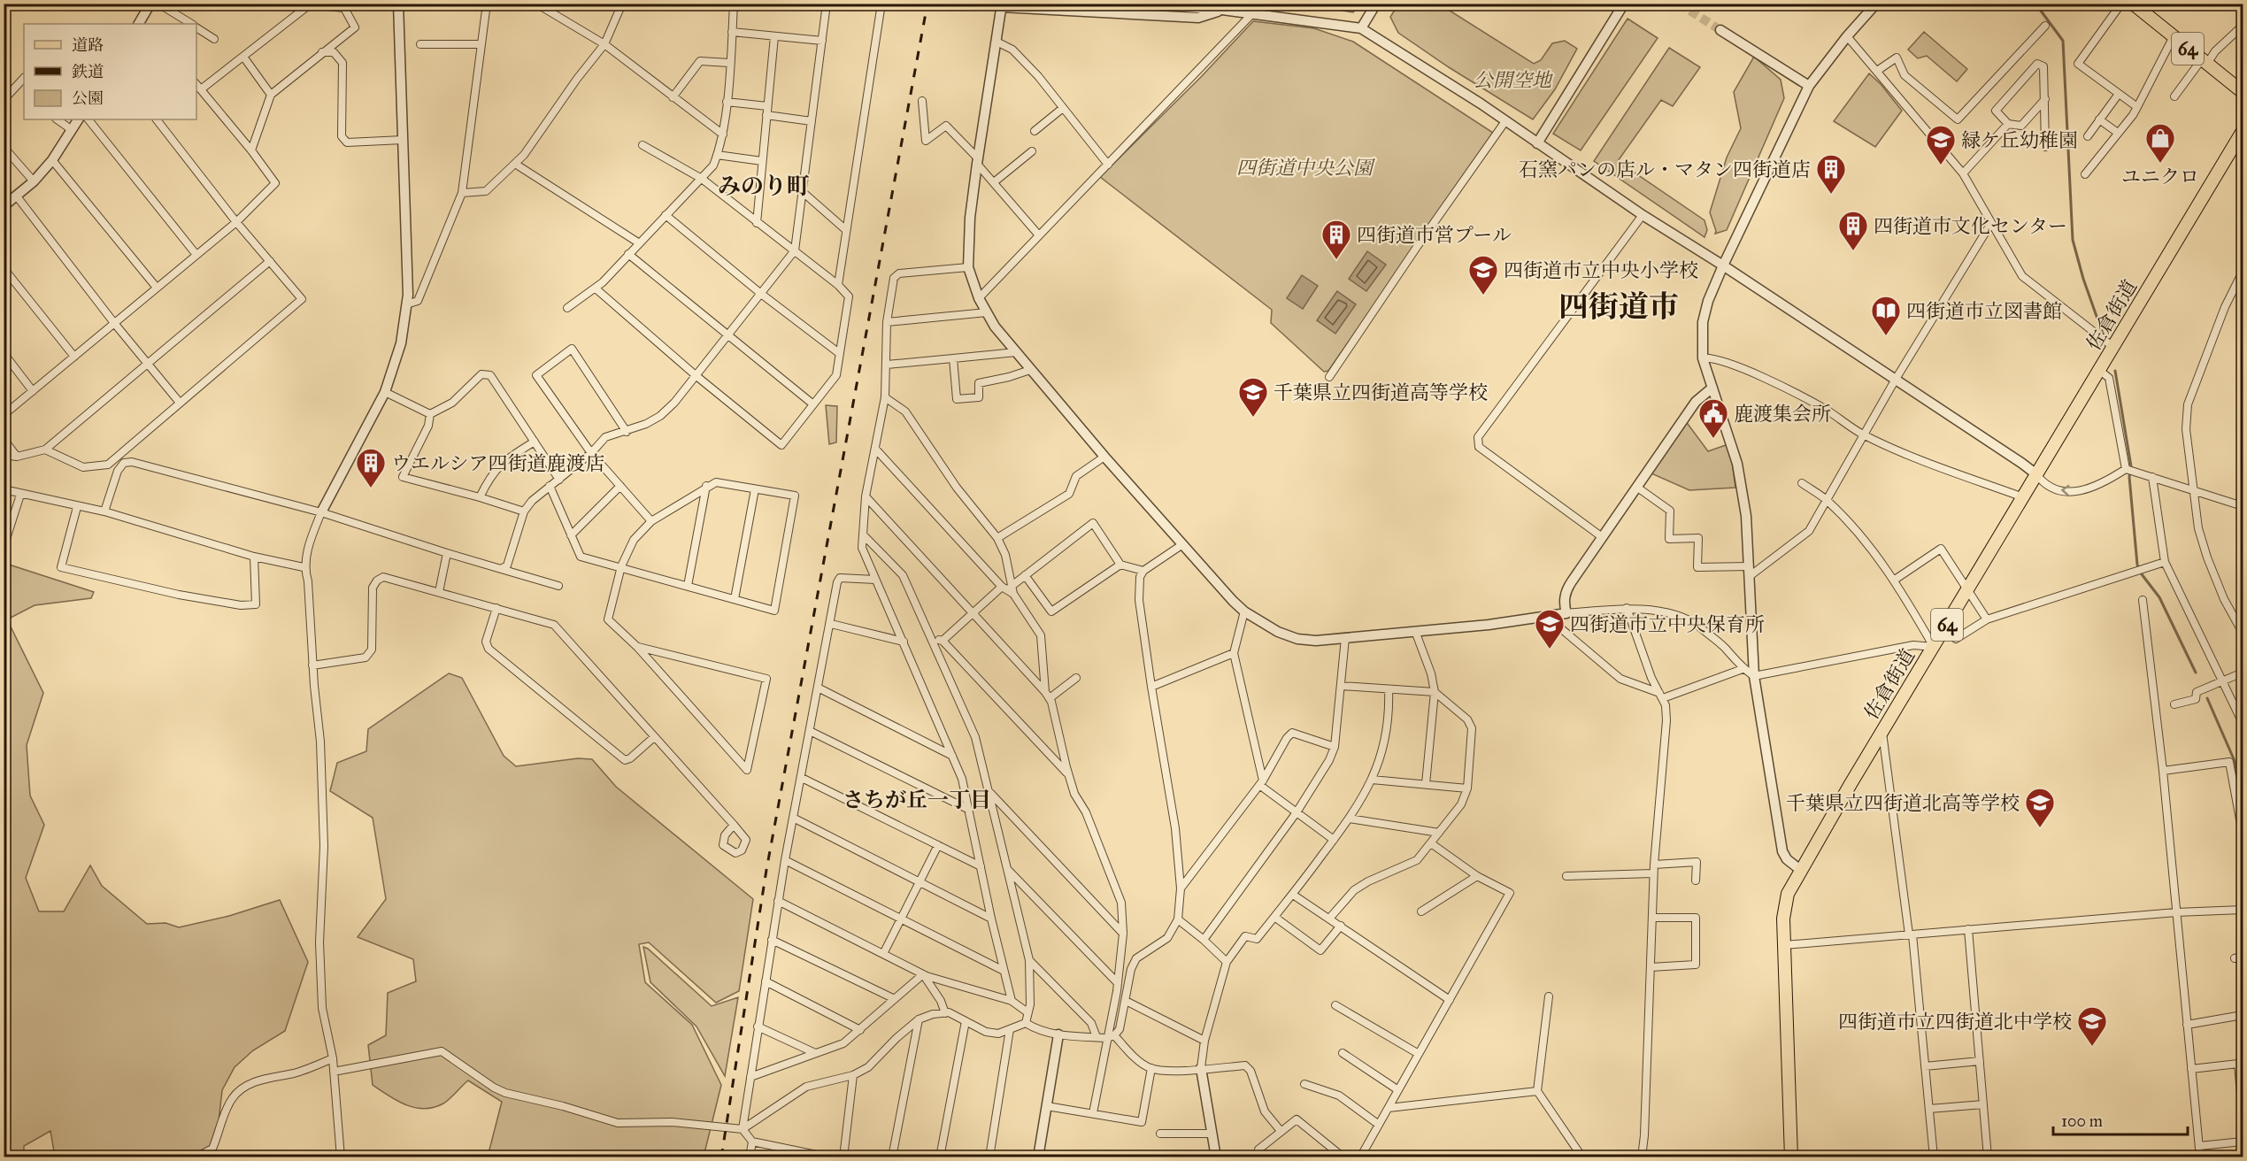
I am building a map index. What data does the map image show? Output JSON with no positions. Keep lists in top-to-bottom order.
{
  "streets": {
    "main road": ["64", "佐倉街道"]
  },
  "districts": ["みのり町", "四街道市", "さちが丘一丁目"],
  "parks": ["公開空地", "四街道中央公園"],
  "places": {
    "shop": ["ユニクロ"],
    "school or university": [
      "緑ケ丘幼稚園",
      "四街道市立中央小学校",
      "千葉県立四街道高等学校",
      "四街道市立中央保育所",
      "千葉県立四街道北高等学校",
      "四街道市立四街道北中学校"
    ],
    "building": [
      "石窯パンの店ル・マタン四街道店",
      "四街道市文化センター",
      "四街道市営プール",
      "ウエルシア四街道鹿渡店"
    ],
    "library": ["四街道市立図書館"],
    "public building": ["鹿渡集会所"]
  },
  "legend": ["道路", "鉄道", "公園"],
  "scale_bar": "100 m"
}
